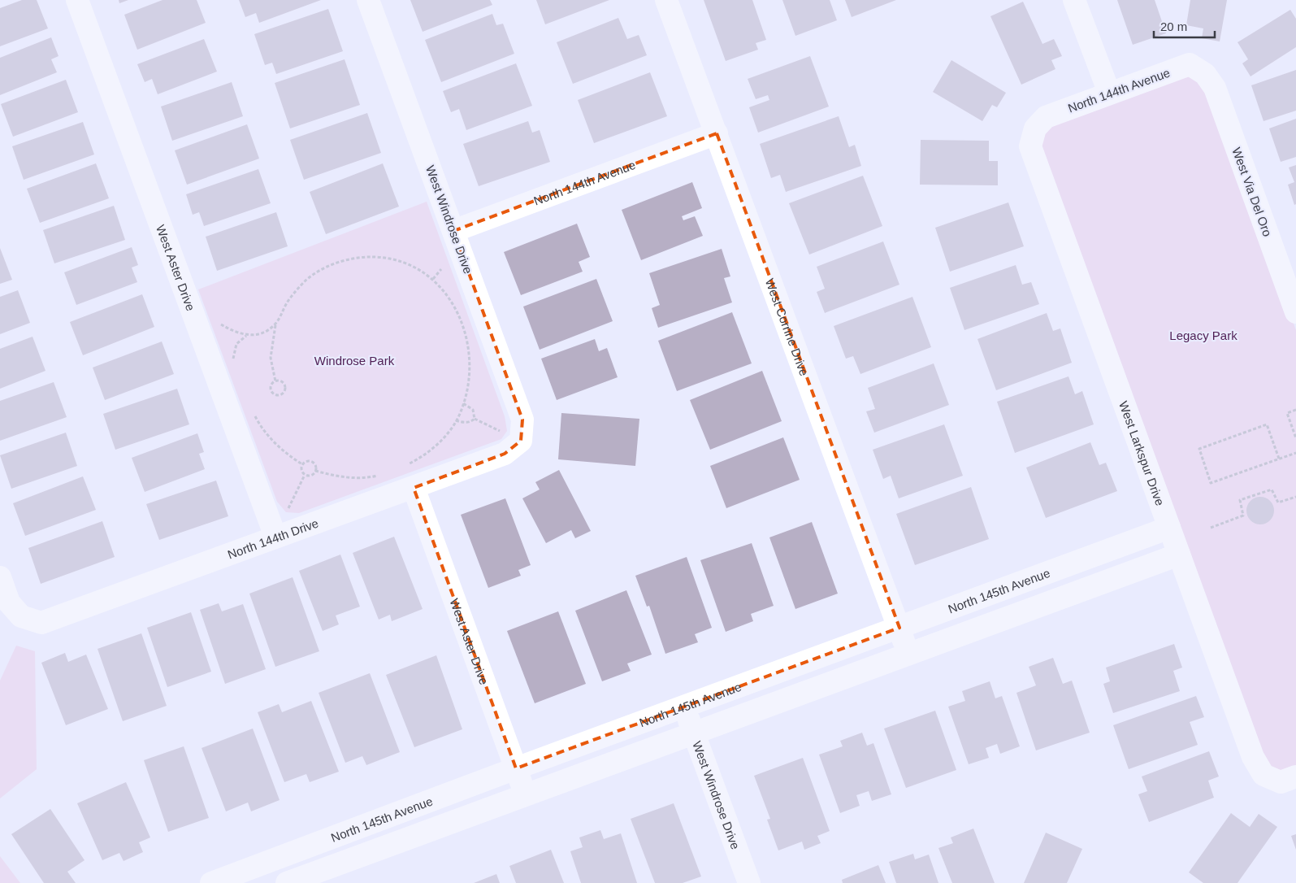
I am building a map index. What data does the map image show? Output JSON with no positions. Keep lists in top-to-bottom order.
{
  "streets": {
    "street": [
      "North 144th Avenue",
      "West Via Del Oro",
      "West Windrose Drive",
      "West Aster Drive",
      "West Corrine Drive",
      "West Larkspur Drive",
      "North 144th Drive",
      "North 145th Avenue"
    ]
  },
  "crossings": [
    ["North 144th Avenue", "West Via Del Oro"],
    ["North 144th Avenue", "West Windrose Drive"],
    ["North 144th Avenue", "West Corrine Drive"],
    ["North 144th Avenue", "West Larkspur Drive"],
    ["West Windrose Drive", "North 144th Drive"],
    ["West Windrose Drive", "North 145th Avenue"],
    ["West Aster Drive", "North 144th Drive"],
    ["West Aster Drive", "North 145th Avenue"],
    ["West Corrine Drive", "North 145th Avenue"],
    ["West Larkspur Drive", "North 145th Avenue"]
  ],
  "parks": ["Legacy Park", "Windrose Park"],
  "scale_bar": "20 m"
}
